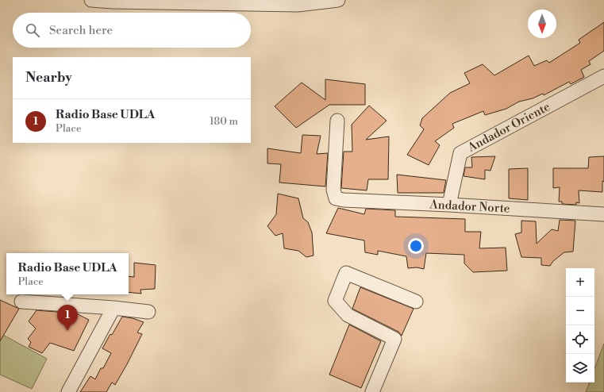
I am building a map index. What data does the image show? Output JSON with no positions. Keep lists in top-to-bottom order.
{
  "streets": {
    "street": ["Andador Oriente", "Andador Norte"]
  },
  "crossings": [
    ["Andador Oriente", "Andador Norte"]
  ],
  "north": "bottom",
  "page": {
    "search": "Search here",
    "heading": "Nearby",
    "list": [
      {
        "mark": "1",
        "name": "Radio Base UDLA",
        "note": "Place",
        "value": "180 m"
      }
    ],
    "popup": ["Radio Base UDLA", "Place"],
    "map_buttons": ["+", "−"],
    "pins": "1"
  }
}
